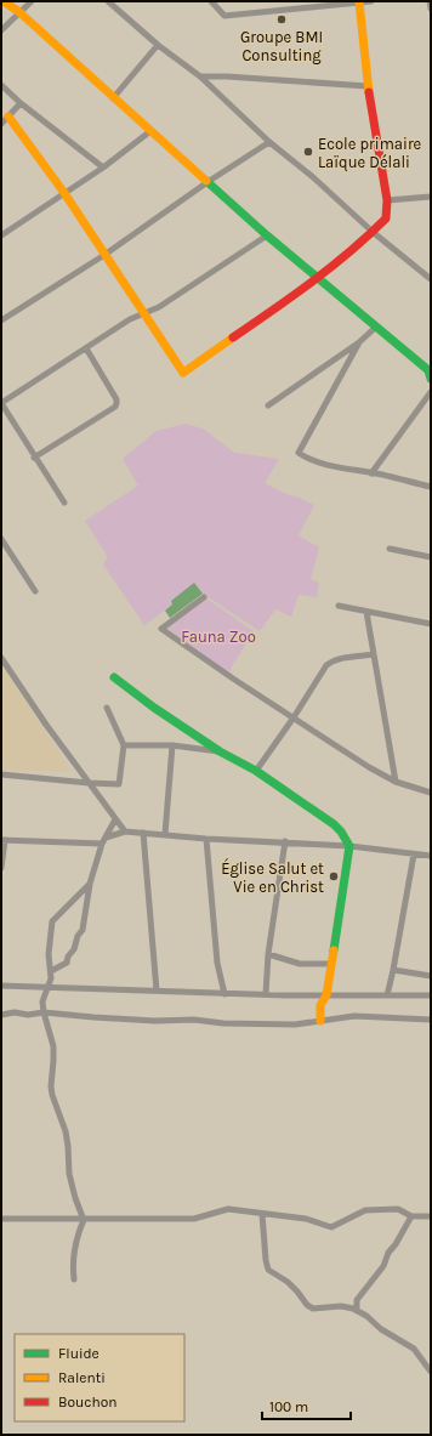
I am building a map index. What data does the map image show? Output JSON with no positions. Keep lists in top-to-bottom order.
{
  "parks": ["Fauna Zoo"],
  "places": ["Groupe BMI Consulting", "Ecole primaire Laïque Délali", "Église Salut et Vie en Christ"],
  "legend": ["Fluide", "Ralenti", "Bouchon"],
  "scale_bar": "100 m"
}
